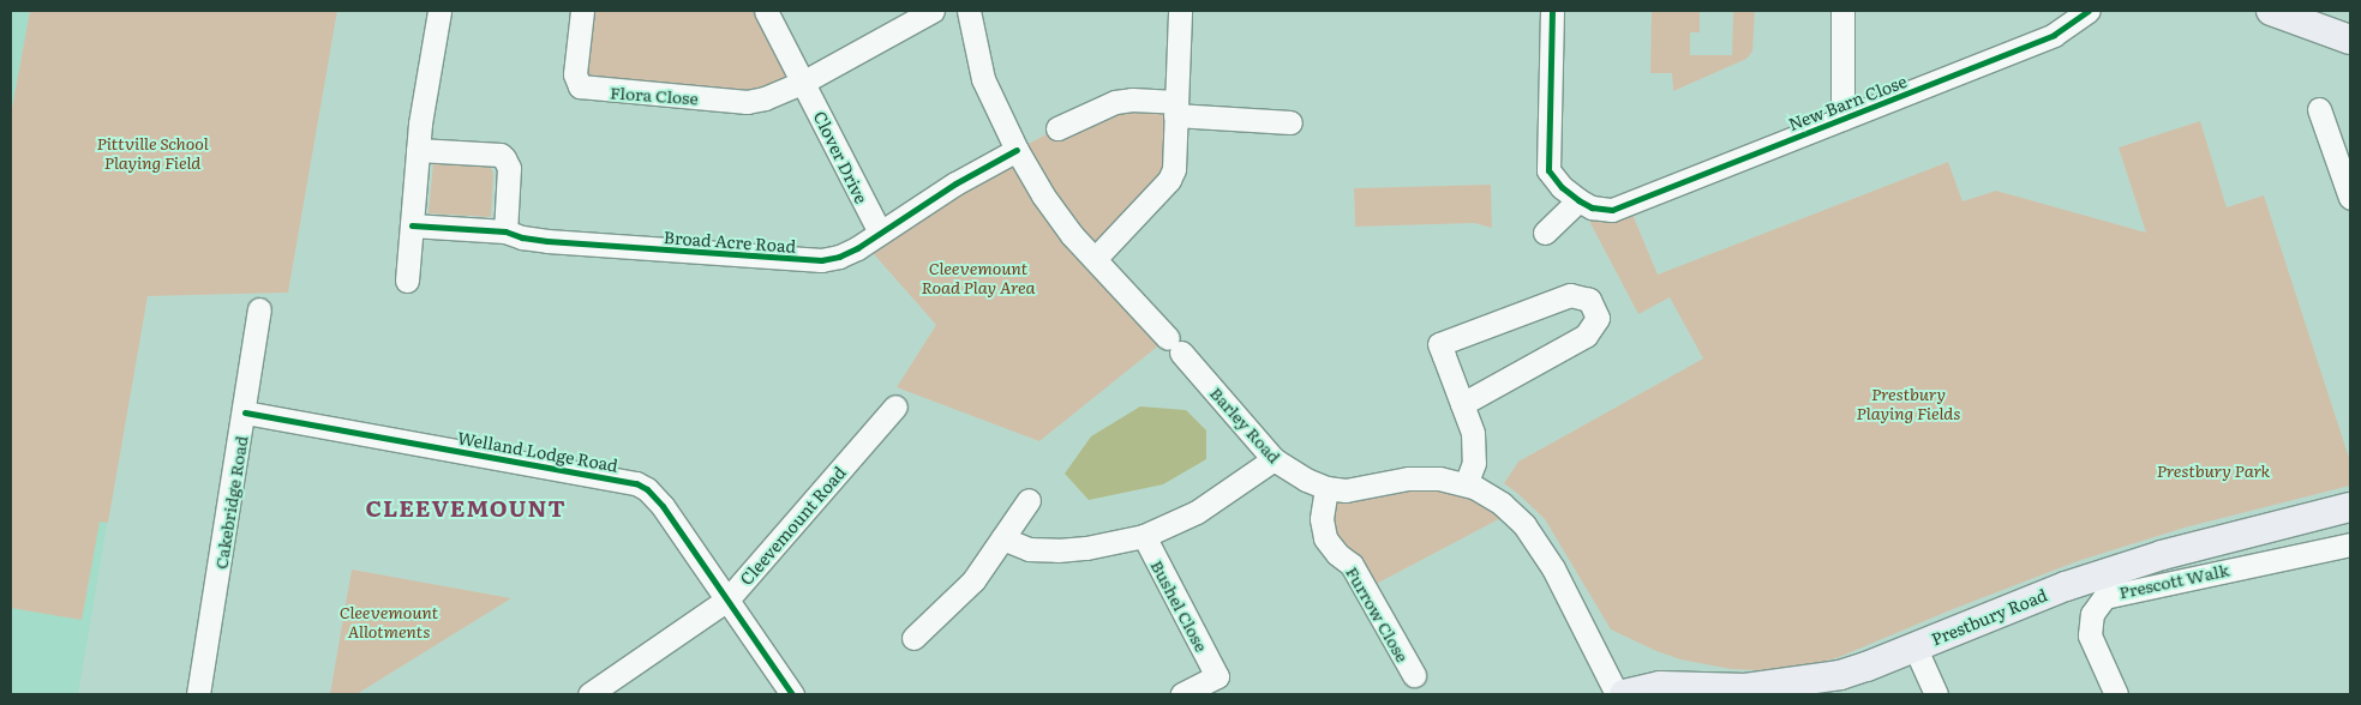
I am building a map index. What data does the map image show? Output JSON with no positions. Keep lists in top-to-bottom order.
{
  "streets": {
    "main road": ["Prestbury Road"],
    "street": [
      "Flora Close",
      "New Barn Close",
      "Clover Drive",
      "Broad Acre Road",
      "Barley Road",
      "Welland Lodge Road",
      "Cakebridge Road",
      "Cleevemount Road",
      "Prescott Walk",
      "Bushel Close",
      "Furrow Close"
    ]
  },
  "crossings": [
    ["Flora Close", "Clover Drive"],
    ["Clover Drive", "Broad Acre Road"],
    ["Broad Acre Road", "Barley Road"],
    ["Barley Road", "Furrow Close"],
    ["Welland Lodge Road", "Cakebridge Road"],
    ["Welland Lodge Road", "Cleevemount Road"]
  ],
  "districts": ["CLEEVEMOUNT"],
  "parks": [
    "Pittville School Playing Field",
    "Cleevemount Road Play Area",
    "Prestbury Playing Fields",
    "Prestbury Park",
    "Cleevemount Allotments"
  ]
}
